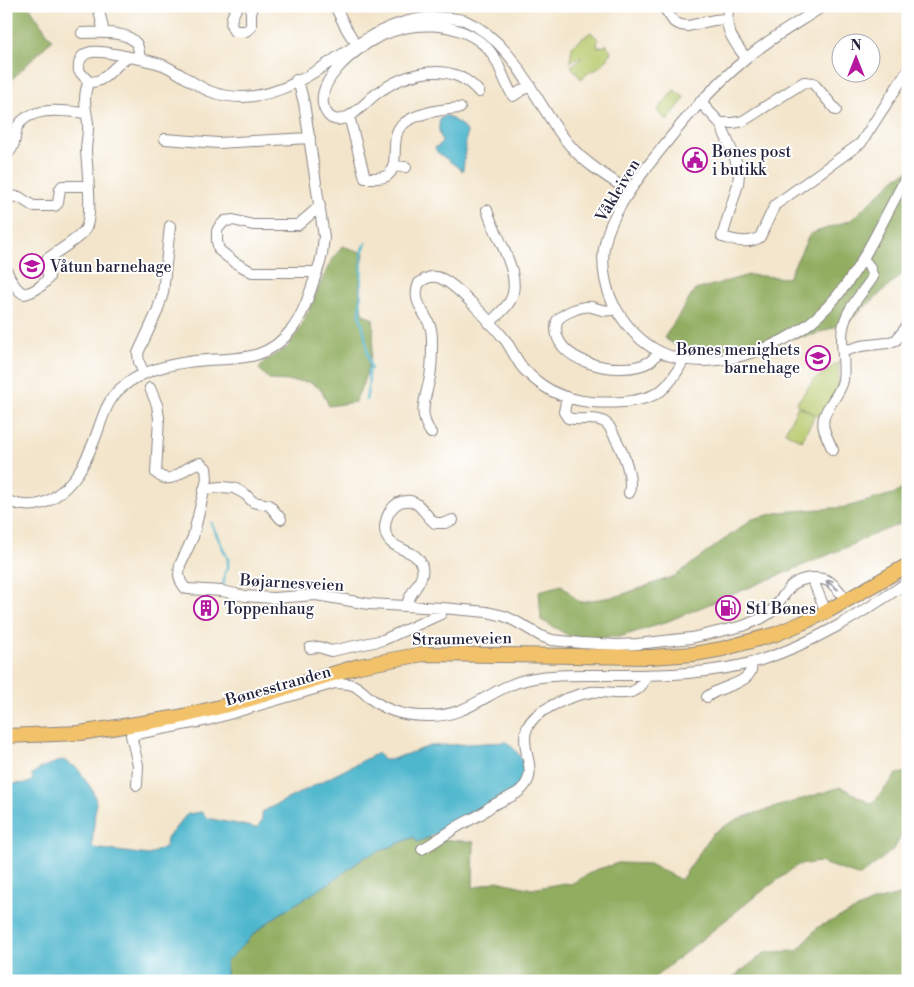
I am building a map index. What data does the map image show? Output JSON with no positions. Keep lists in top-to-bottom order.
{
  "streets": {
    "main road": ["Straumeveien"],
    "street": ["Våkleiven", "Bøjarnesveien", "Bønesstranden"]
  },
  "places": {
    "public building": ["Bønes post i butikk"],
    "school or university": ["Våtun barnehage", "Bønes menighets barnehage"],
    "building": ["Toppenhaug"],
    "fuel station": ["St1 Bønes"]
  },
  "north": "top"
}
